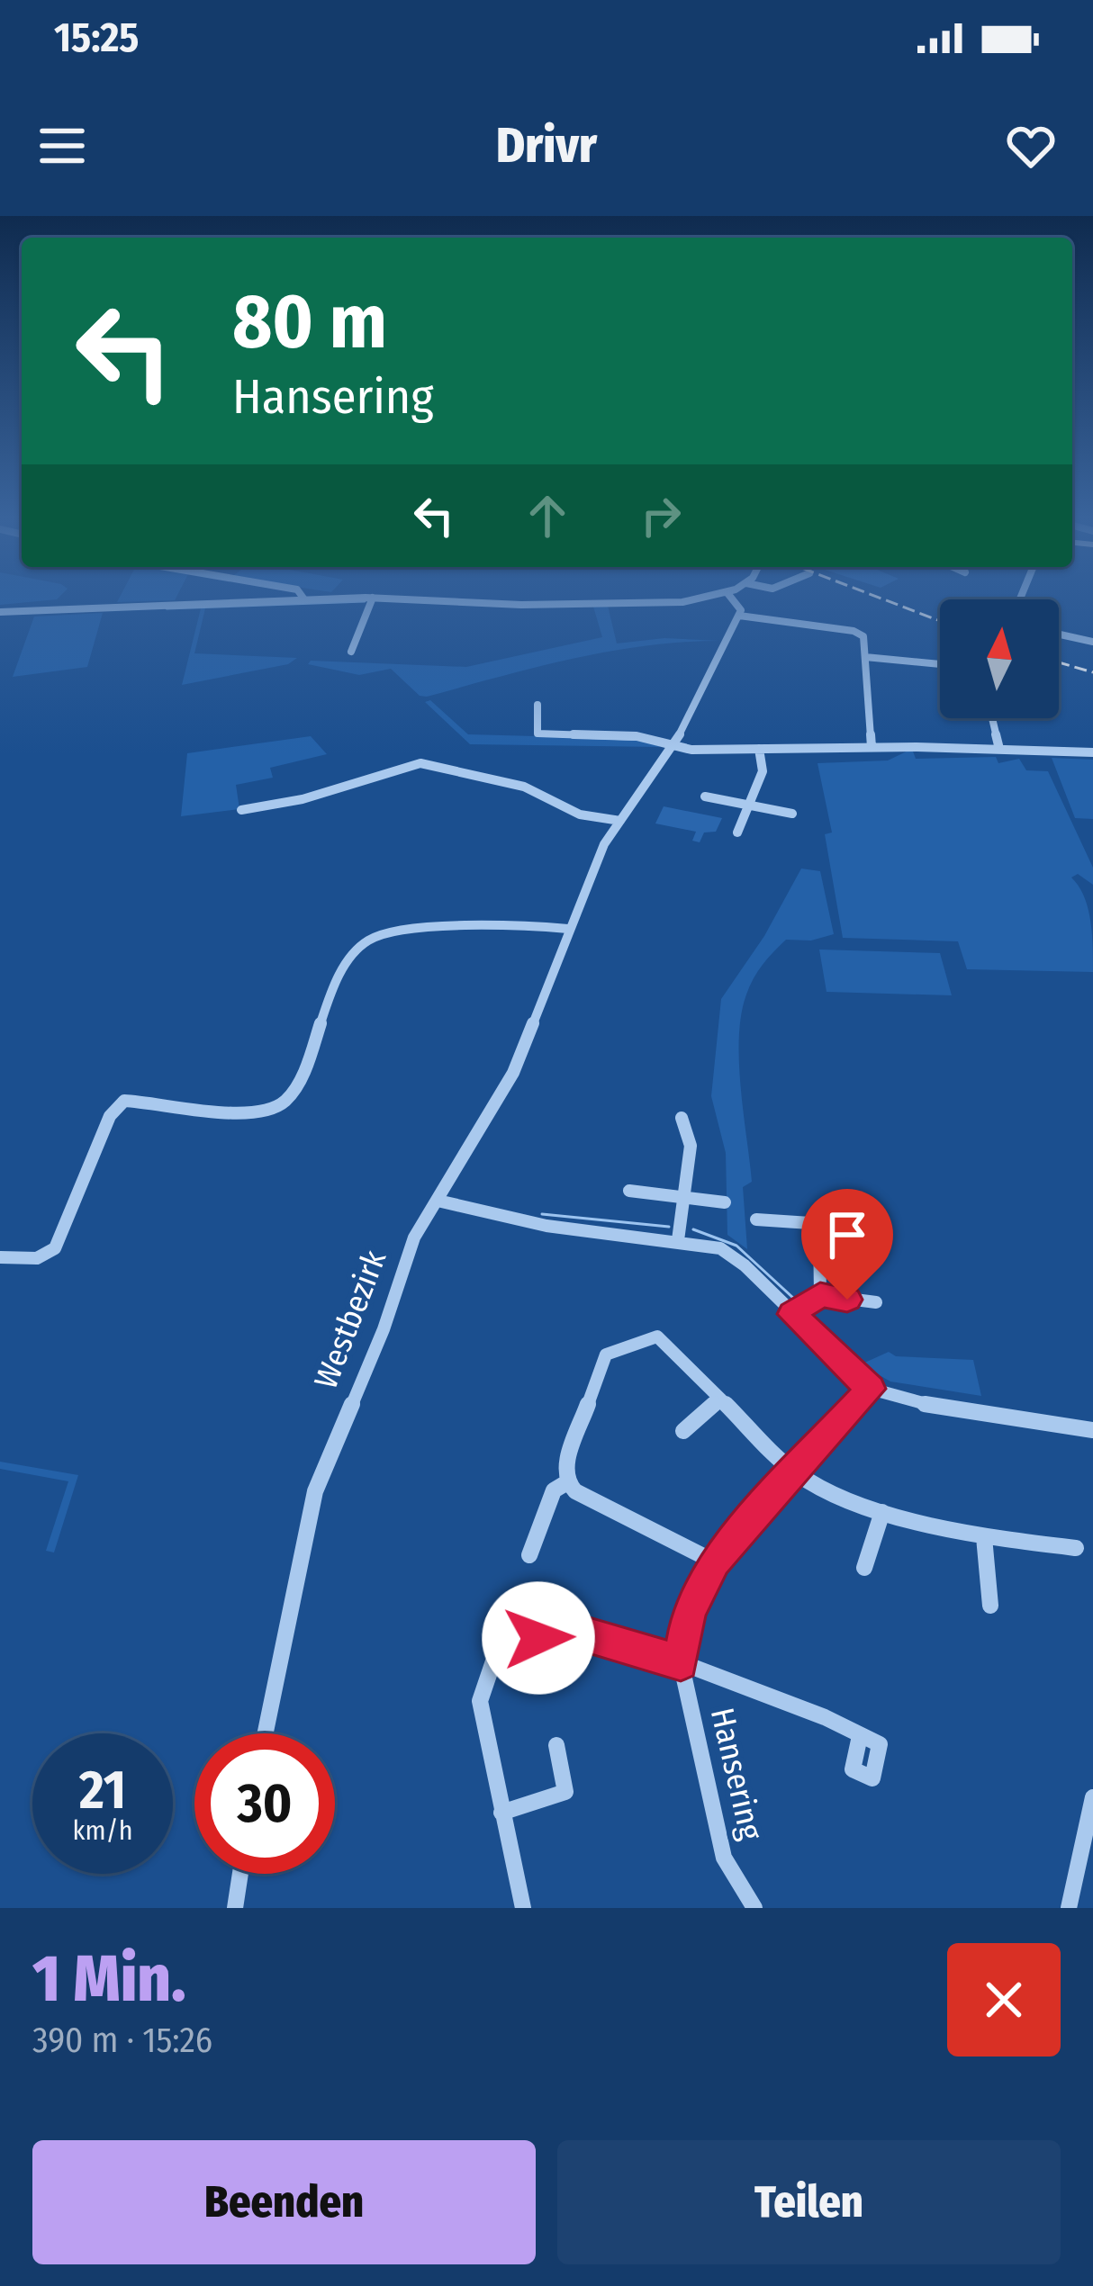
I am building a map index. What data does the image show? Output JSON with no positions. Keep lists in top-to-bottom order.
{
  "streets": {
    "street": ["Westbezirk", "Hansering"]
  },
  "north": "top",
  "page": {
    "status": "15:25",
    "header": "Drivr",
    "turn": ["80 m", "Hansering"],
    "speed": "21 km/h",
    "limit": "30",
    "heading": ["1 Min.", "390 m · 15:26"],
    "buttons": ["Beenden", "Teilen"]
  }
}
